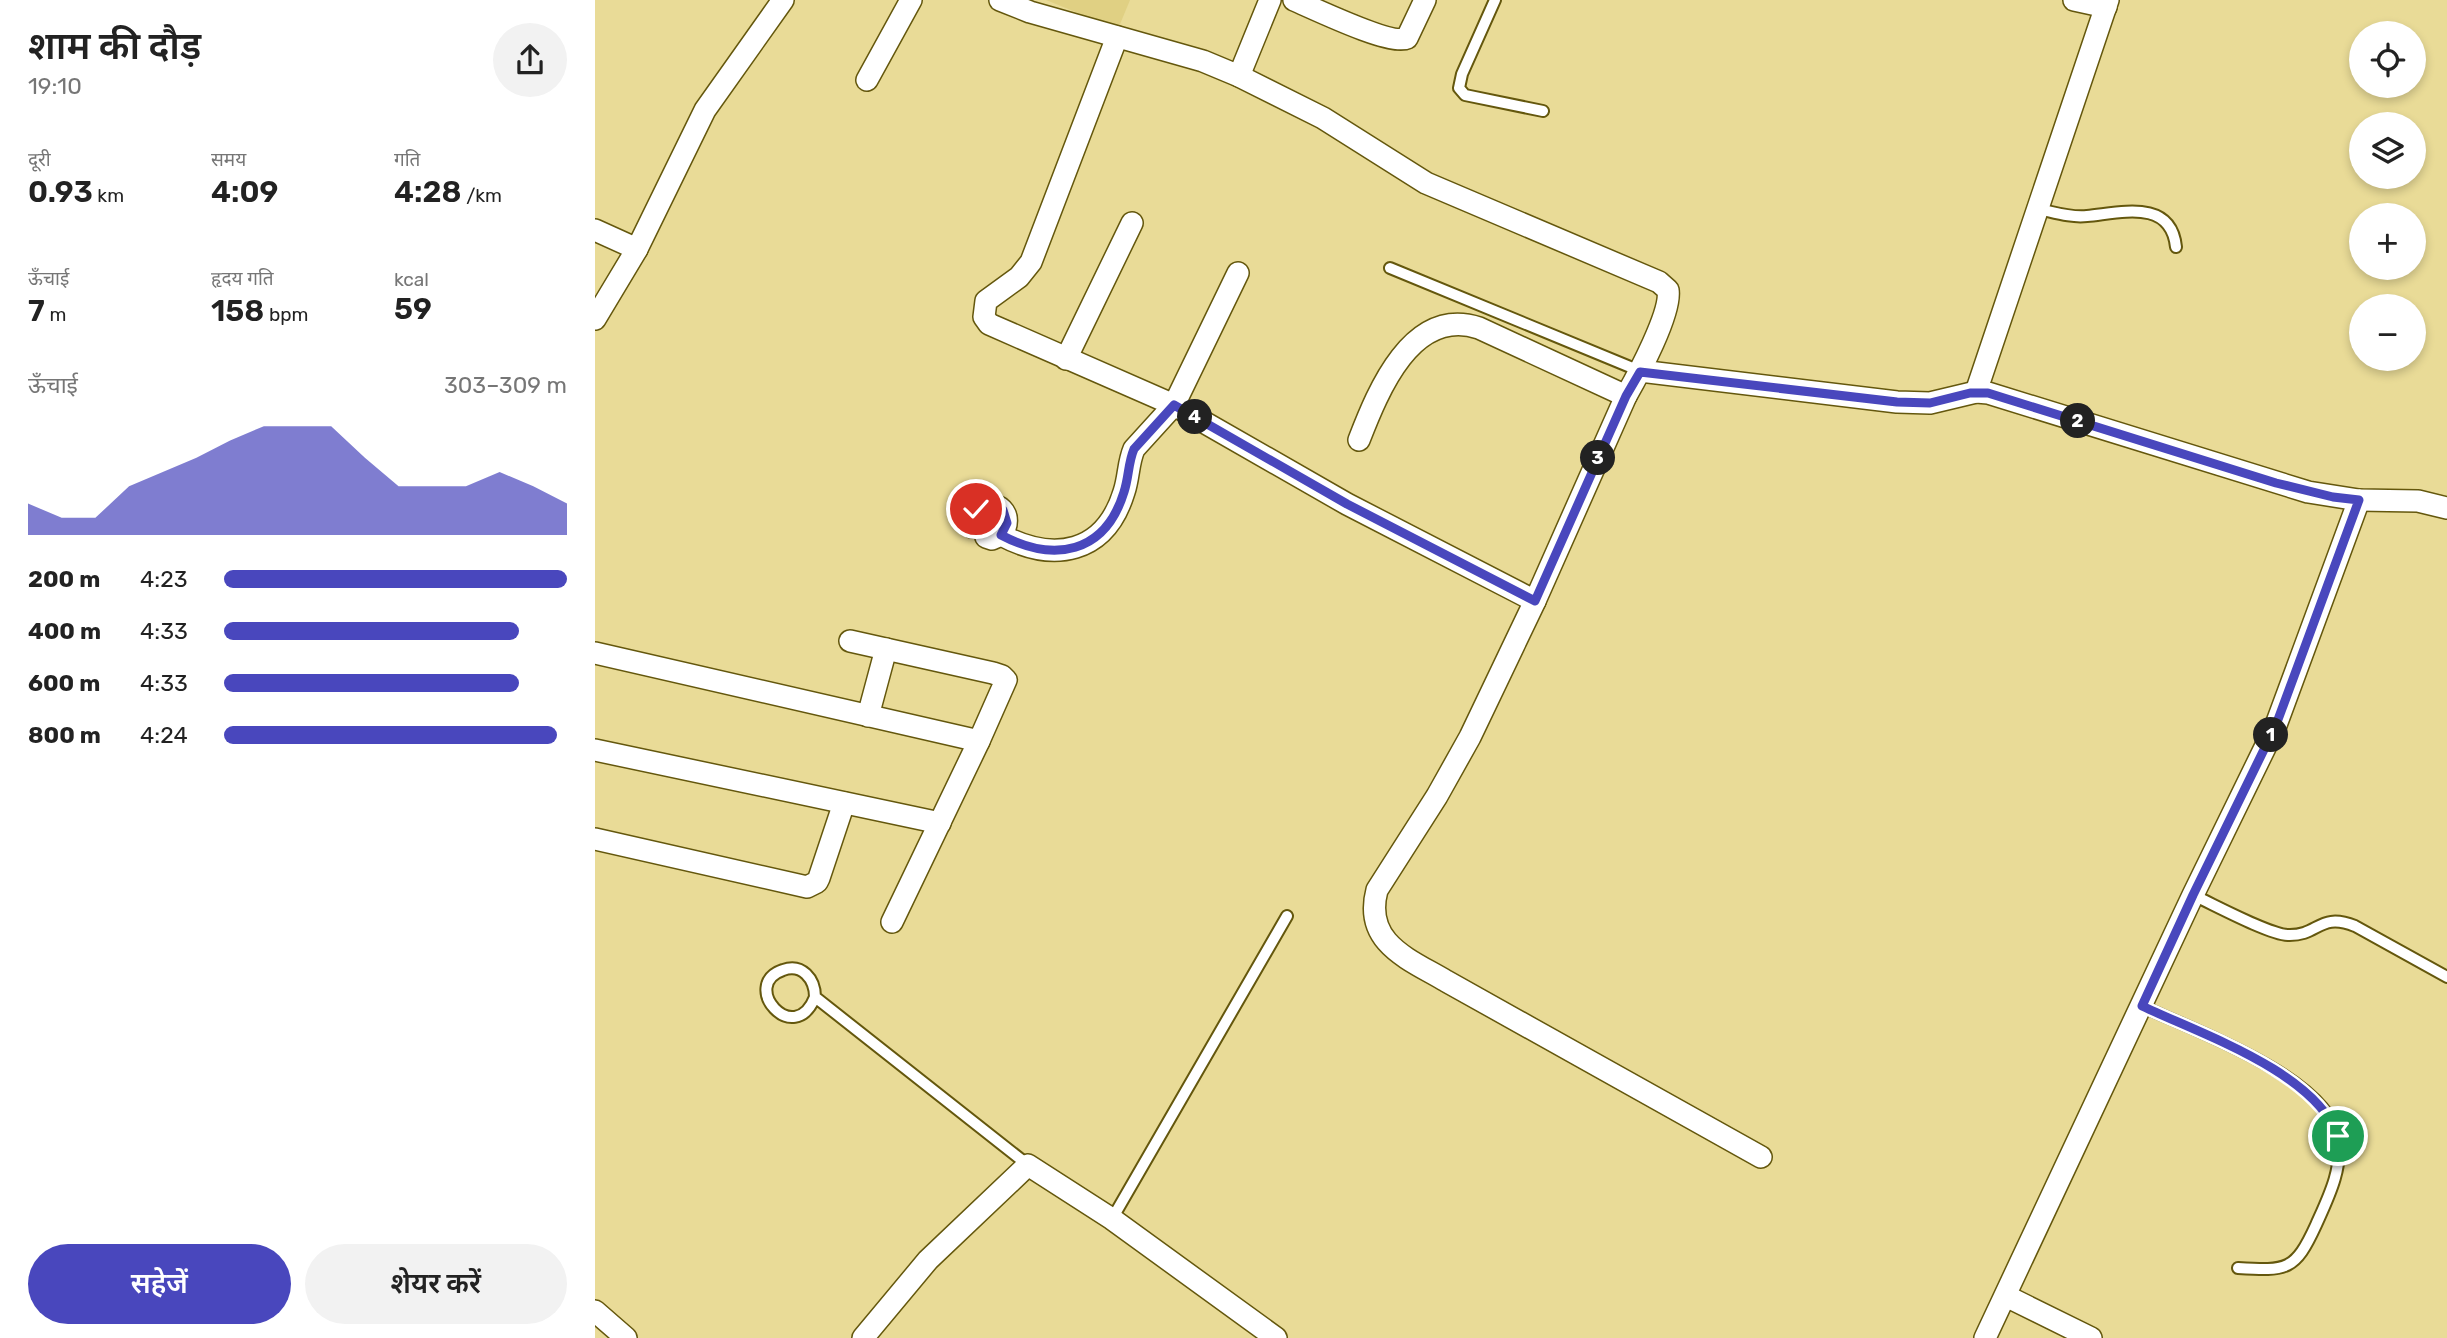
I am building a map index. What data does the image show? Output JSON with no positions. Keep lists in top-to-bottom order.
{
  "page": {
    "heading": ["शाम की दौड़", "19:10"],
    "map_buttons": ["+", "−"],
    "stats": [
      ["दूरी", "0.93 km"],
      ["समय", "4:09"],
      ["गति", "4:28 /km"],
      ["ऊँचाई", "7 m"],
      ["हृदय गति", "158 bpm"],
      ["kcal", "59"]
    ],
    "chart": ["ऊँचाई", "303–309 m"],
    "pins": [
      "4",
      "2",
      "3",
      "1"
    ],
    "list": [
      {
        "name": "200 m",
        "note": "4:23"
      },
      {
        "name": "400 m",
        "note": "4:33"
      },
      {
        "name": "600 m",
        "note": "4:33"
      },
      {
        "name": "800 m",
        "note": "4:24"
      }
    ],
    "buttons": ["सहेजें", "शेयर करें"]
  }
}
